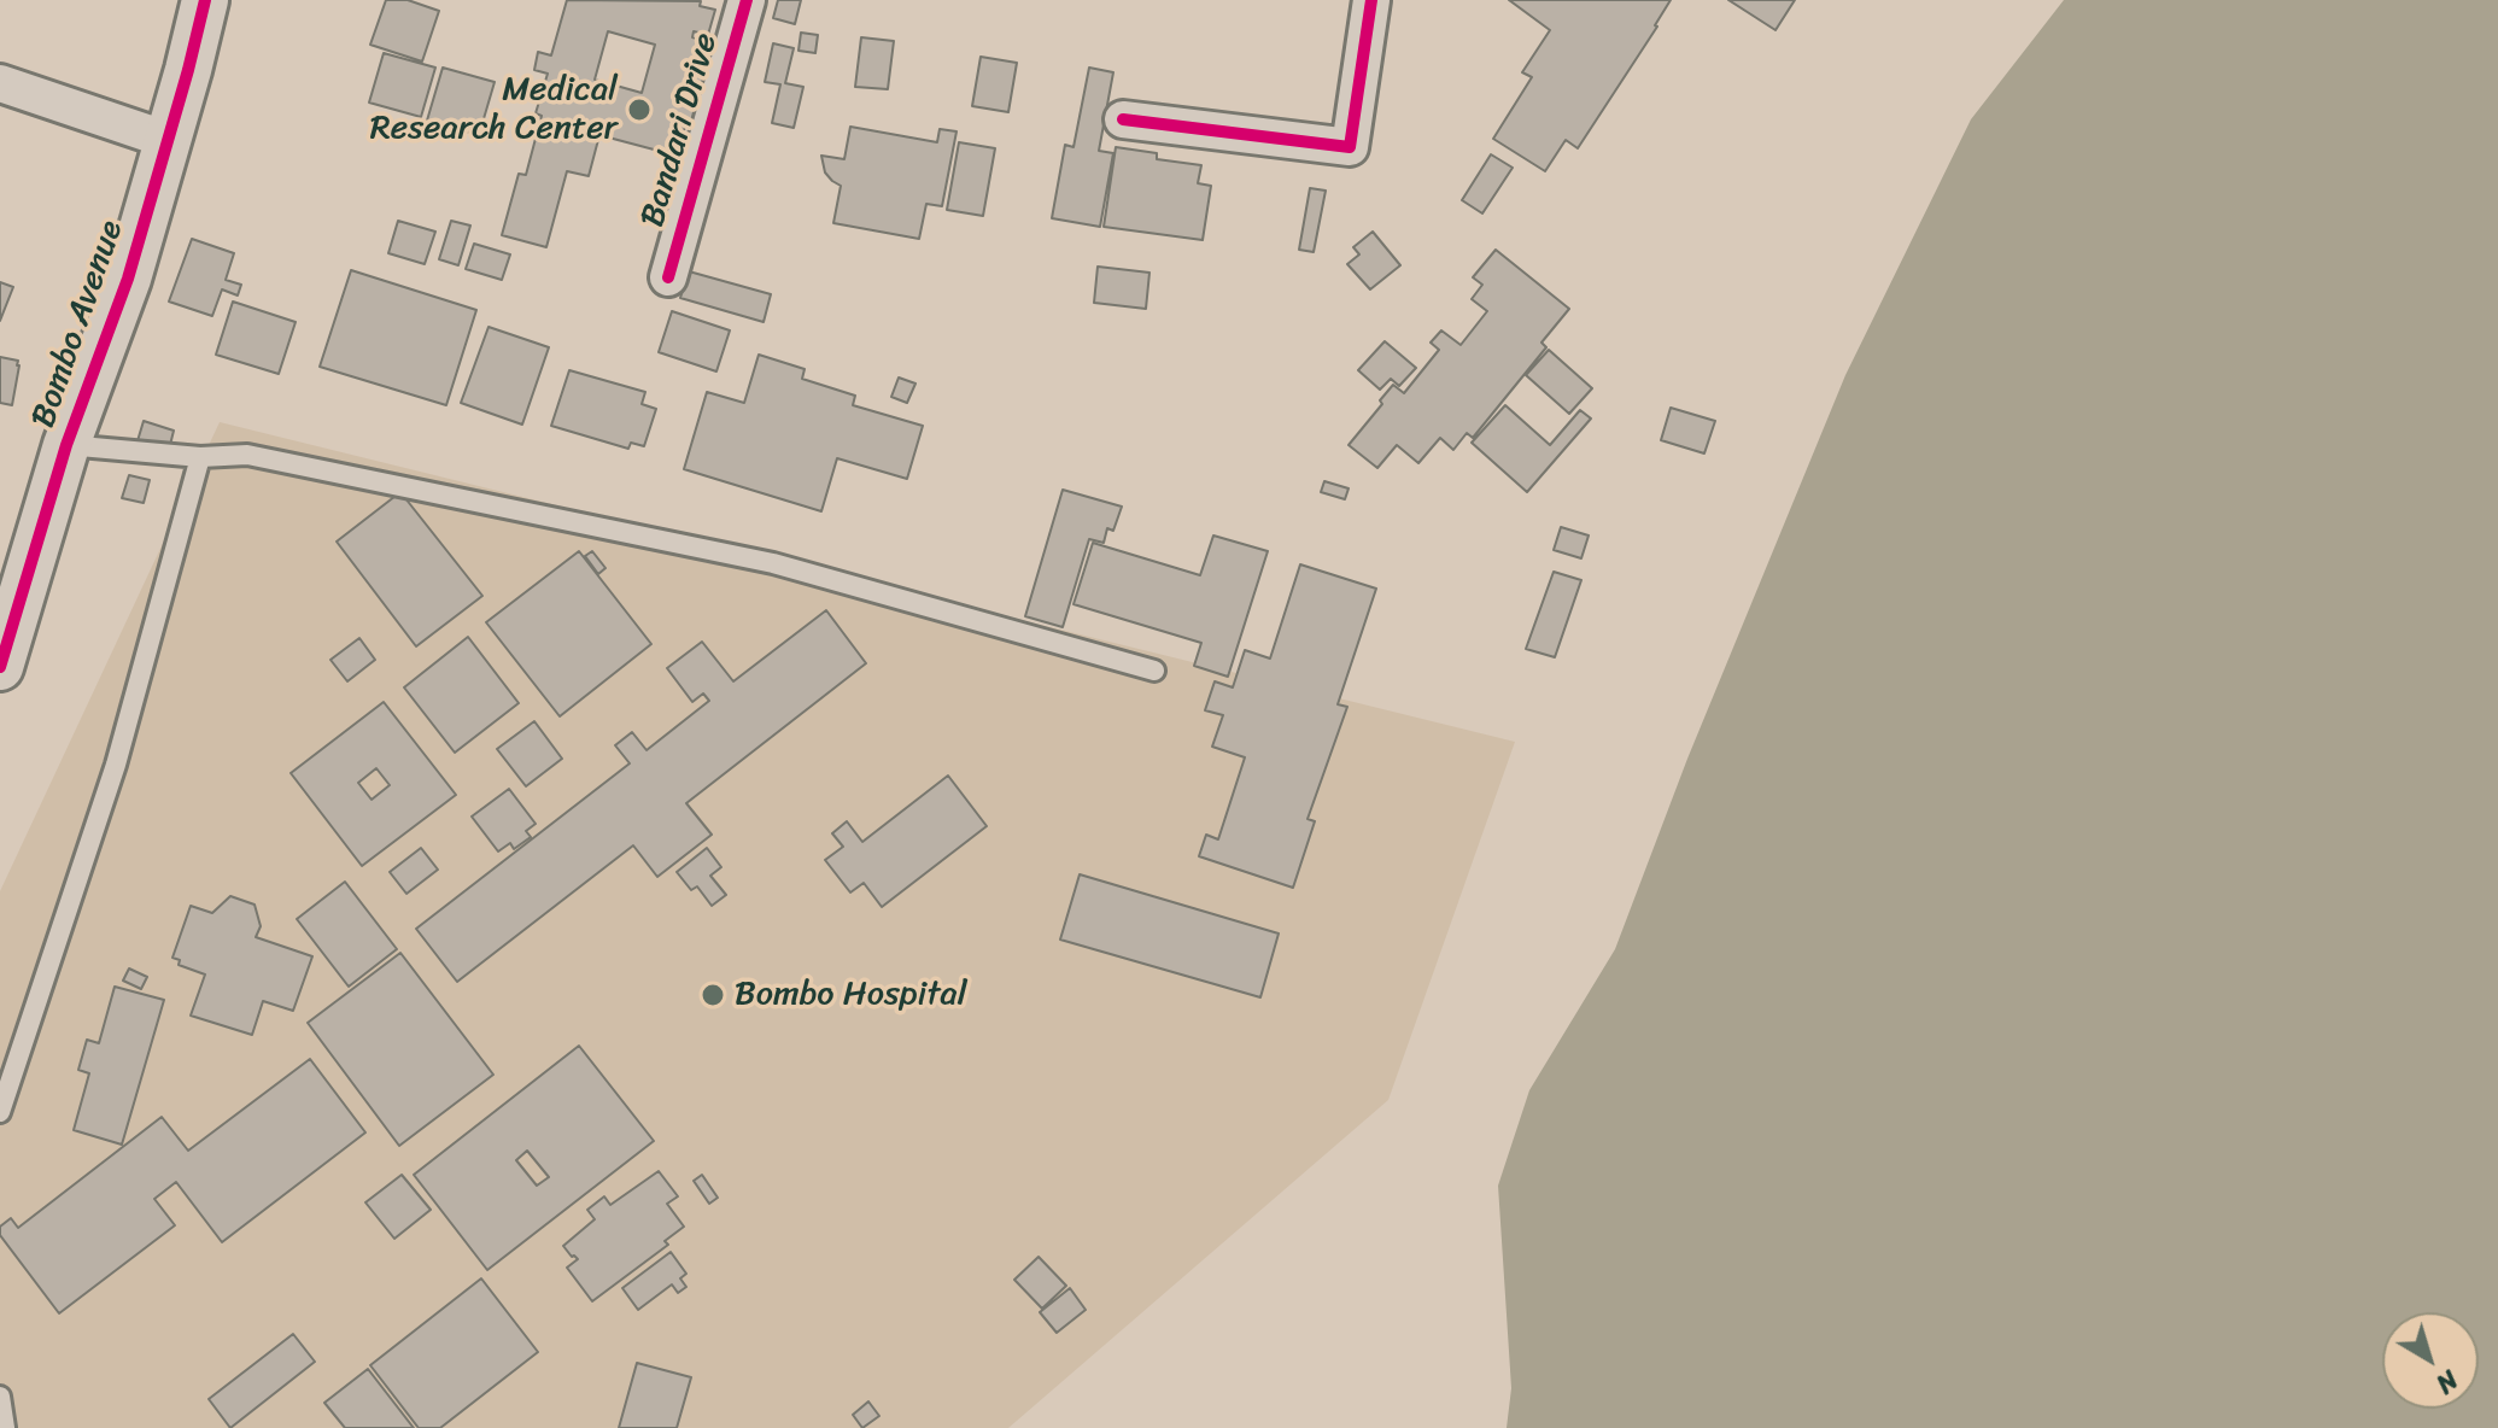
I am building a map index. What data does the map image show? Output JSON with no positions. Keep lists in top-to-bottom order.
{
  "streets": {
    "street": ["Bandari Drive", "Bombo Avenue"]
  },
  "places": ["Medical Research Center", "Bombo Hospital"],
  "north": "bottom right"
}
